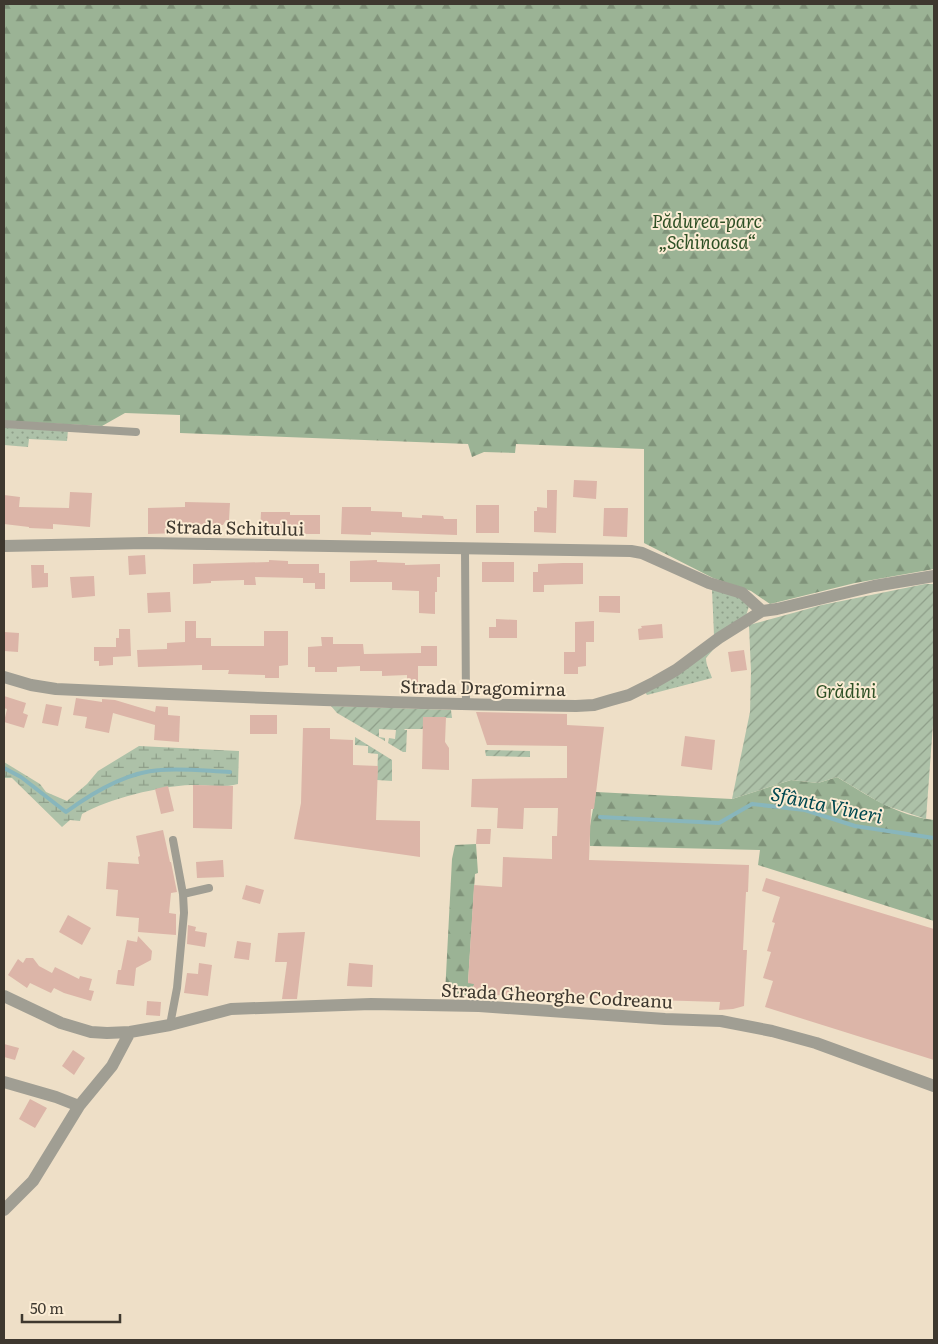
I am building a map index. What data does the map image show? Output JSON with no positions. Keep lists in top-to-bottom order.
{
  "streets": {
    "street": ["Strada Schitului", "Strada Dragomirna", "Strada Gheorghe Codreanu"]
  },
  "crossings": [
    ["Strada Schitului", "Strada Dragomirna"]
  ],
  "water": ["Sfânta Vineri"],
  "parks": ["Pădurea-parc „Schinoasa“", "Grădini"],
  "scale_bar": "50 m"
}
